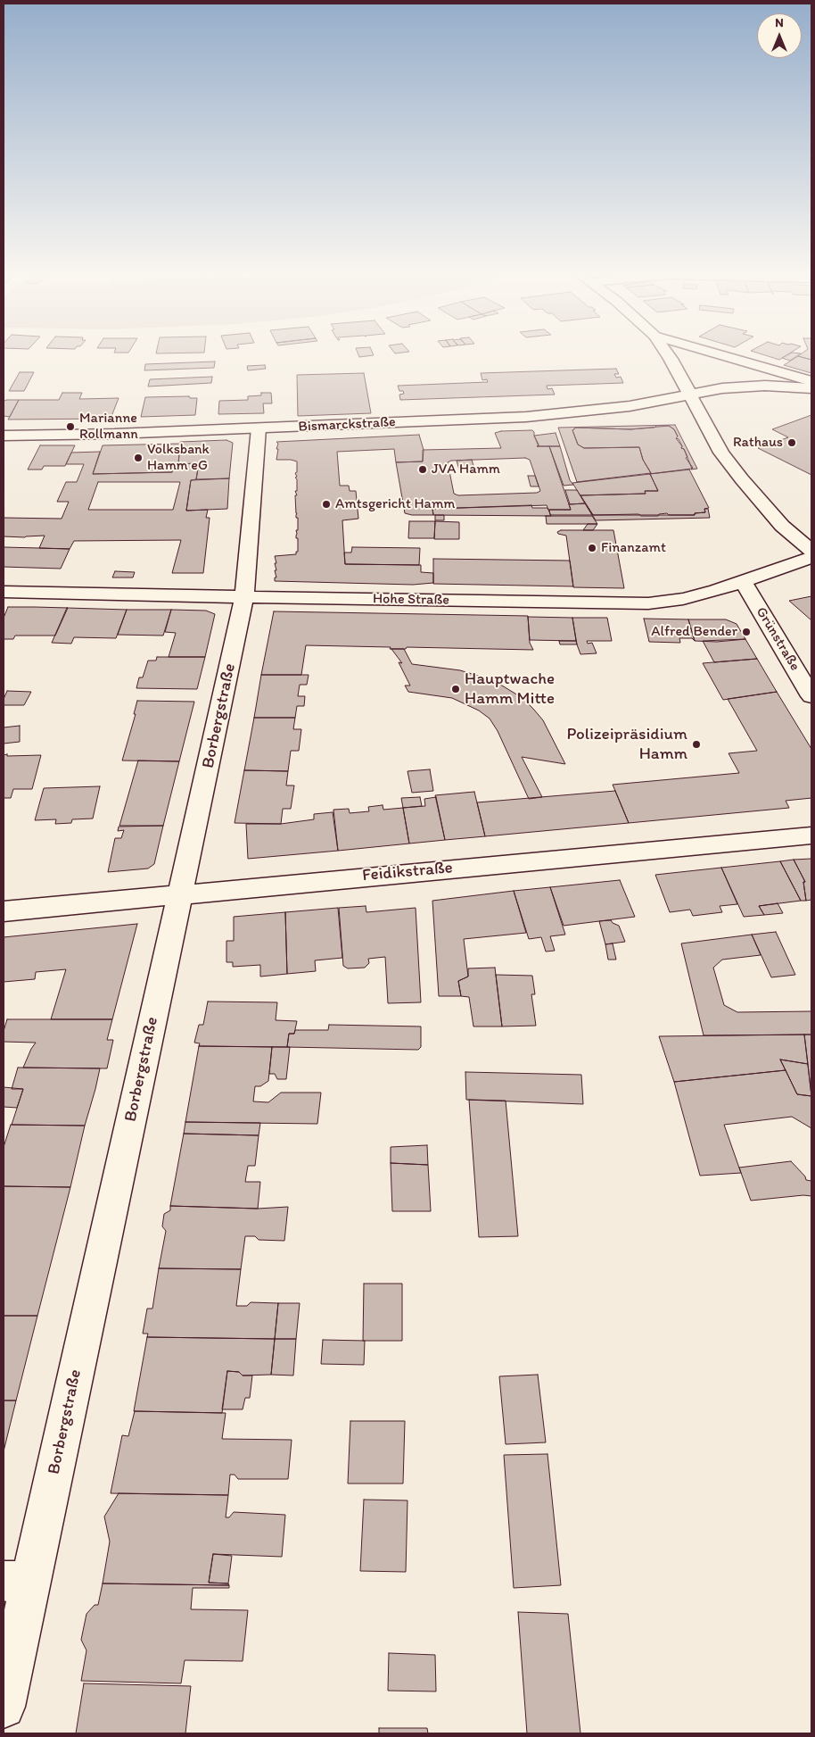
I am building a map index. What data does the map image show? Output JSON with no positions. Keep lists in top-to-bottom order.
{
  "streets": {
    "street": [
      "Bismarckstraße",
      "Hohe Straße",
      "Grünstraße",
      "Borbergstraße",
      "Feidikstraße"
    ]
  },
  "crossings": [
    ["Bismarckstraße", "Borbergstraße"],
    ["Hohe Straße", "Grünstraße"],
    ["Hohe Straße", "Borbergstraße"],
    ["Borbergstraße", "Feidikstraße"]
  ],
  "places": [
    "Marianne Rollmann",
    "Rathaus",
    "Volksbank Hamm eG",
    "JVA Hamm",
    "Amtsgericht Hamm",
    "Finanzamt",
    "Alfred Bender",
    "Hauptwache Hamm Mitte",
    "Polizeipräsidium Hamm"
  ],
  "north": "top"
}
